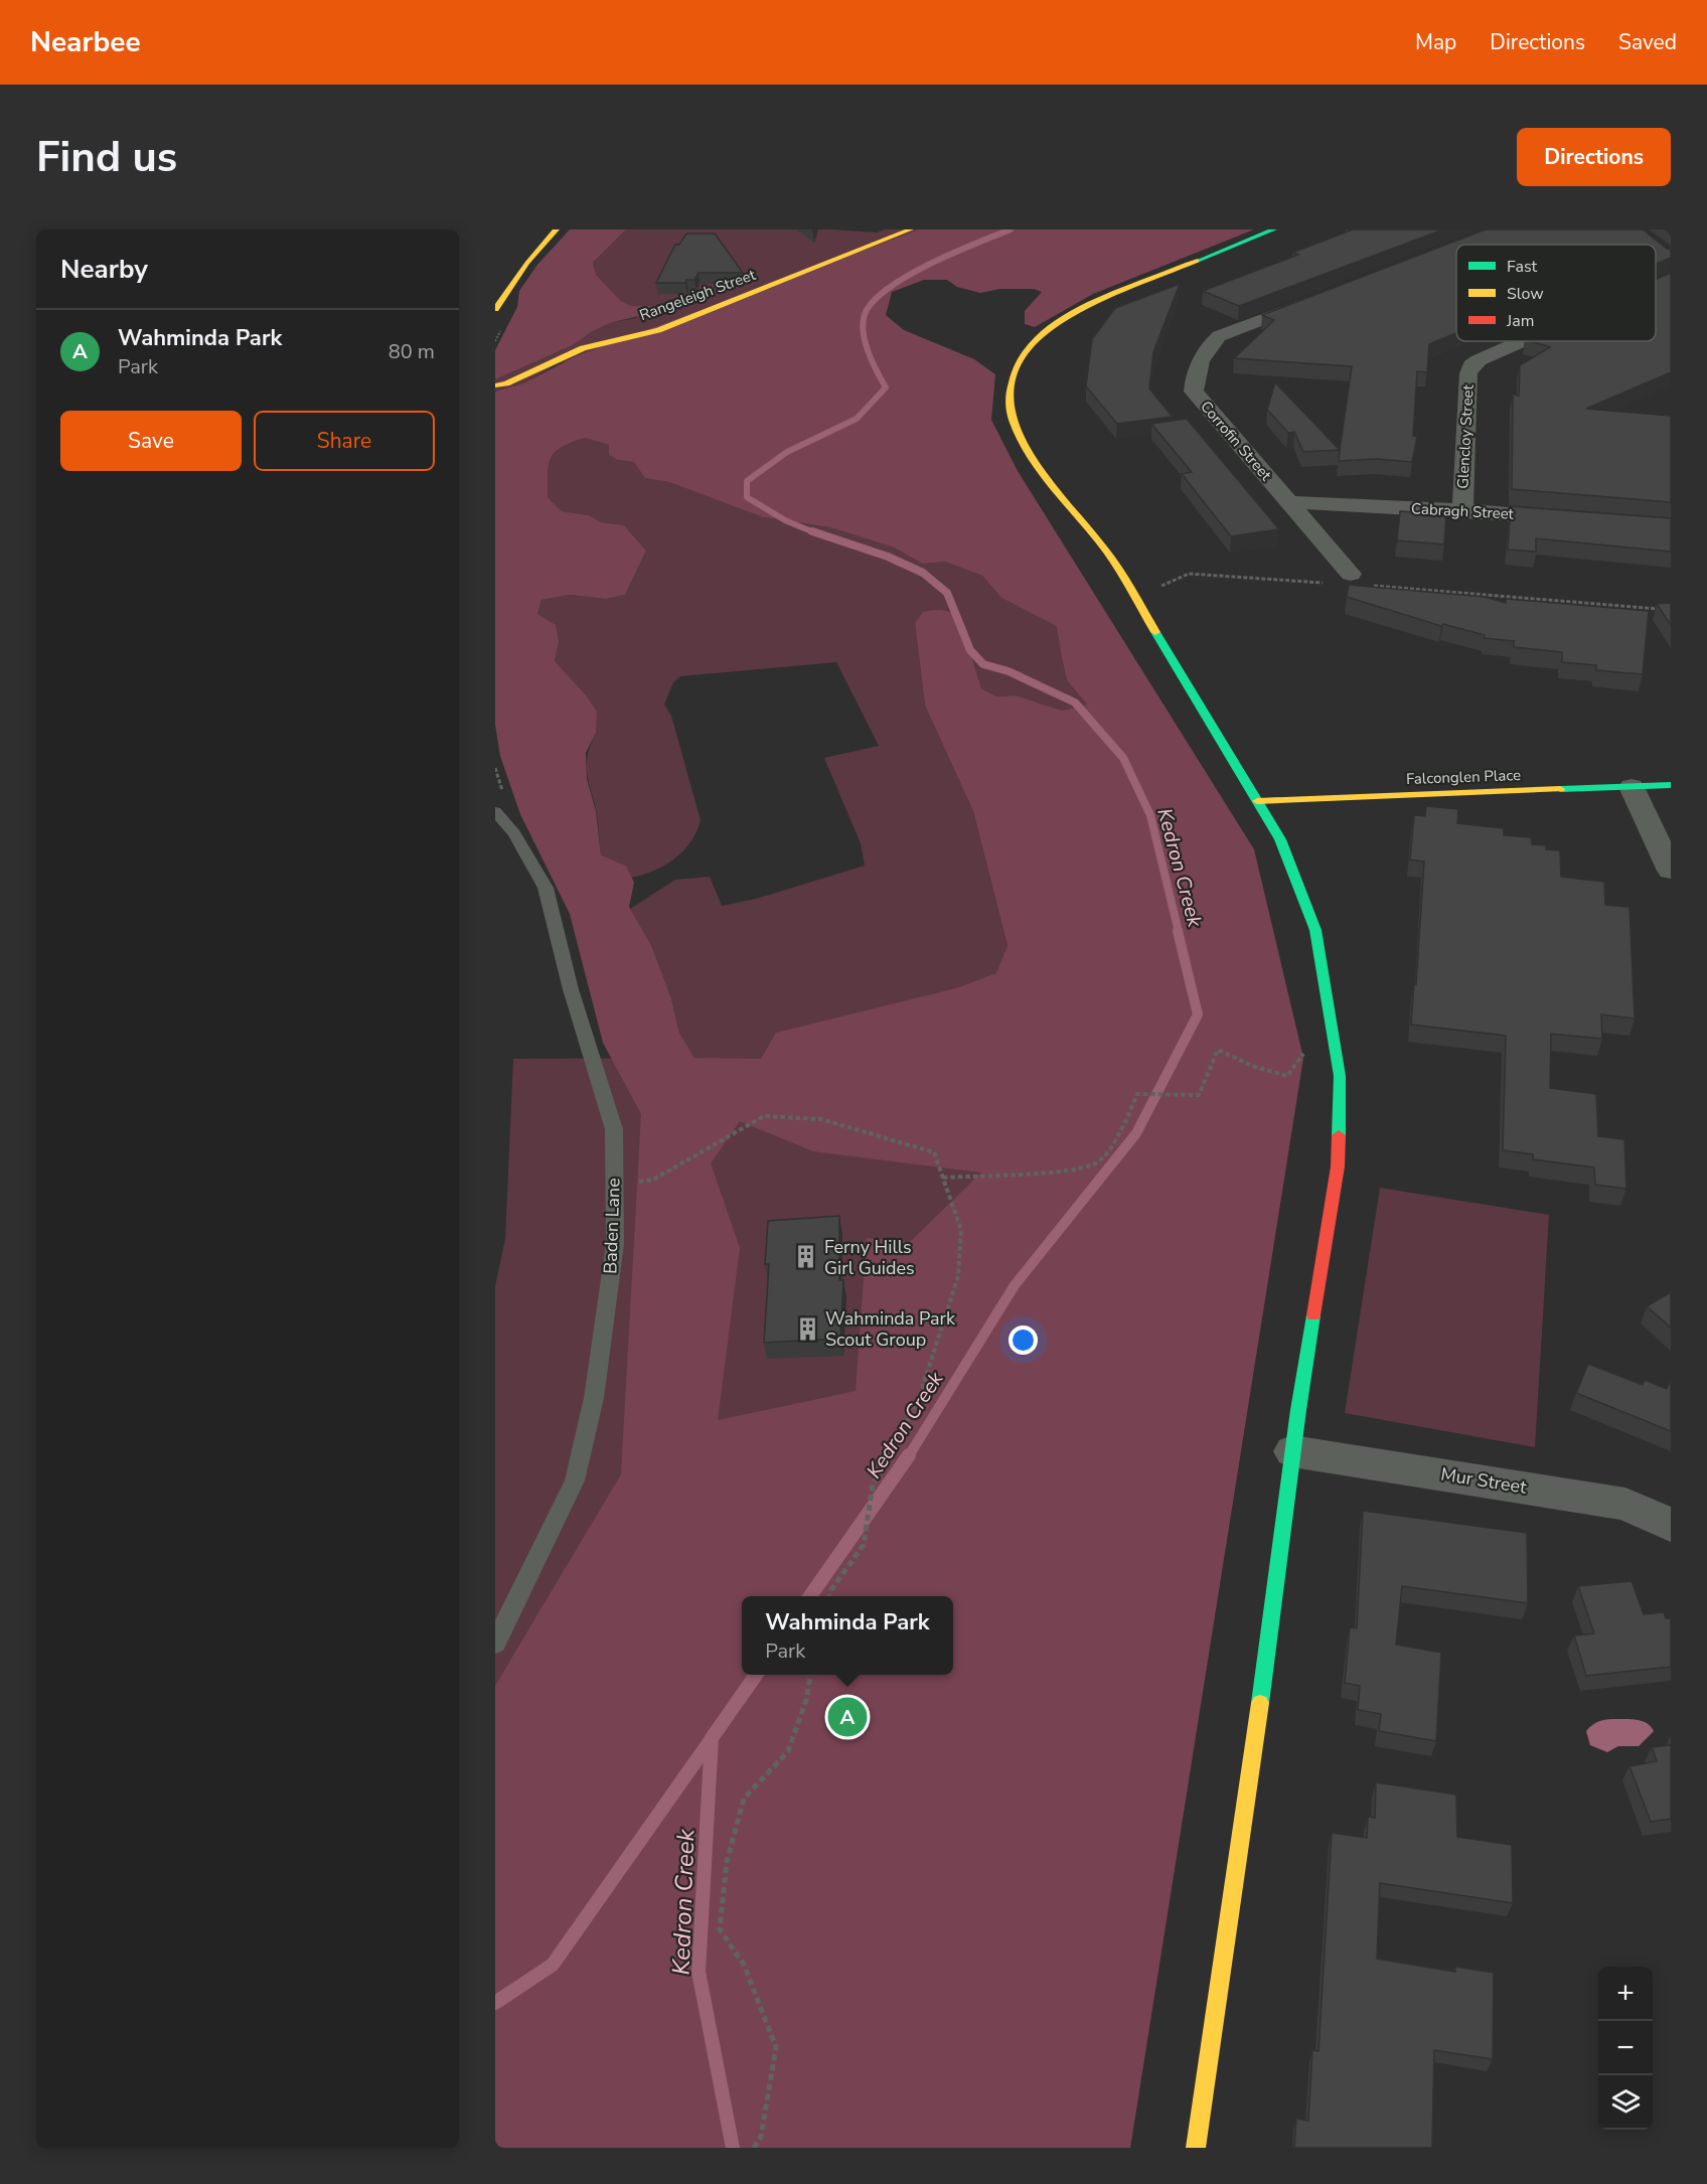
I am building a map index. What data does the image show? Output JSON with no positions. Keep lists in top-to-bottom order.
{
  "streets": {
    "street": [
      "Rangeleigh Street",
      "Glencloy Street",
      "Corrofin Street",
      "Cabragh Street",
      "Falconglen Place",
      "Mur Street"
    ],
    "lane": ["Baden Lane"]
  },
  "crossings": [
    ["Glencloy Street", "Cabragh Street"],
    ["Corrofin Street", "Cabragh Street"]
  ],
  "water": ["Kedron Creek"],
  "places": {
    "building": ["Ferny Hills Girl Guides", "Wahminda Park Scout Group"]
  },
  "legend": ["Fast", "Slow", "Jam"],
  "page": {
    "header": "Nearbee",
    "nav": ["Map", "Directions", "Saved"],
    "buttons": [
      "Directions",
      ["Save", "Share"]
    ],
    "title": "Find us",
    "heading": "Nearby",
    "list": [
      {
        "mark": "A",
        "name": "Wahminda Park",
        "note": "Park",
        "value": "80 m"
      }
    ],
    "popup": ["Wahminda Park", "Park"],
    "pins": "A",
    "map_buttons": ["+", "−"]
  }
}
